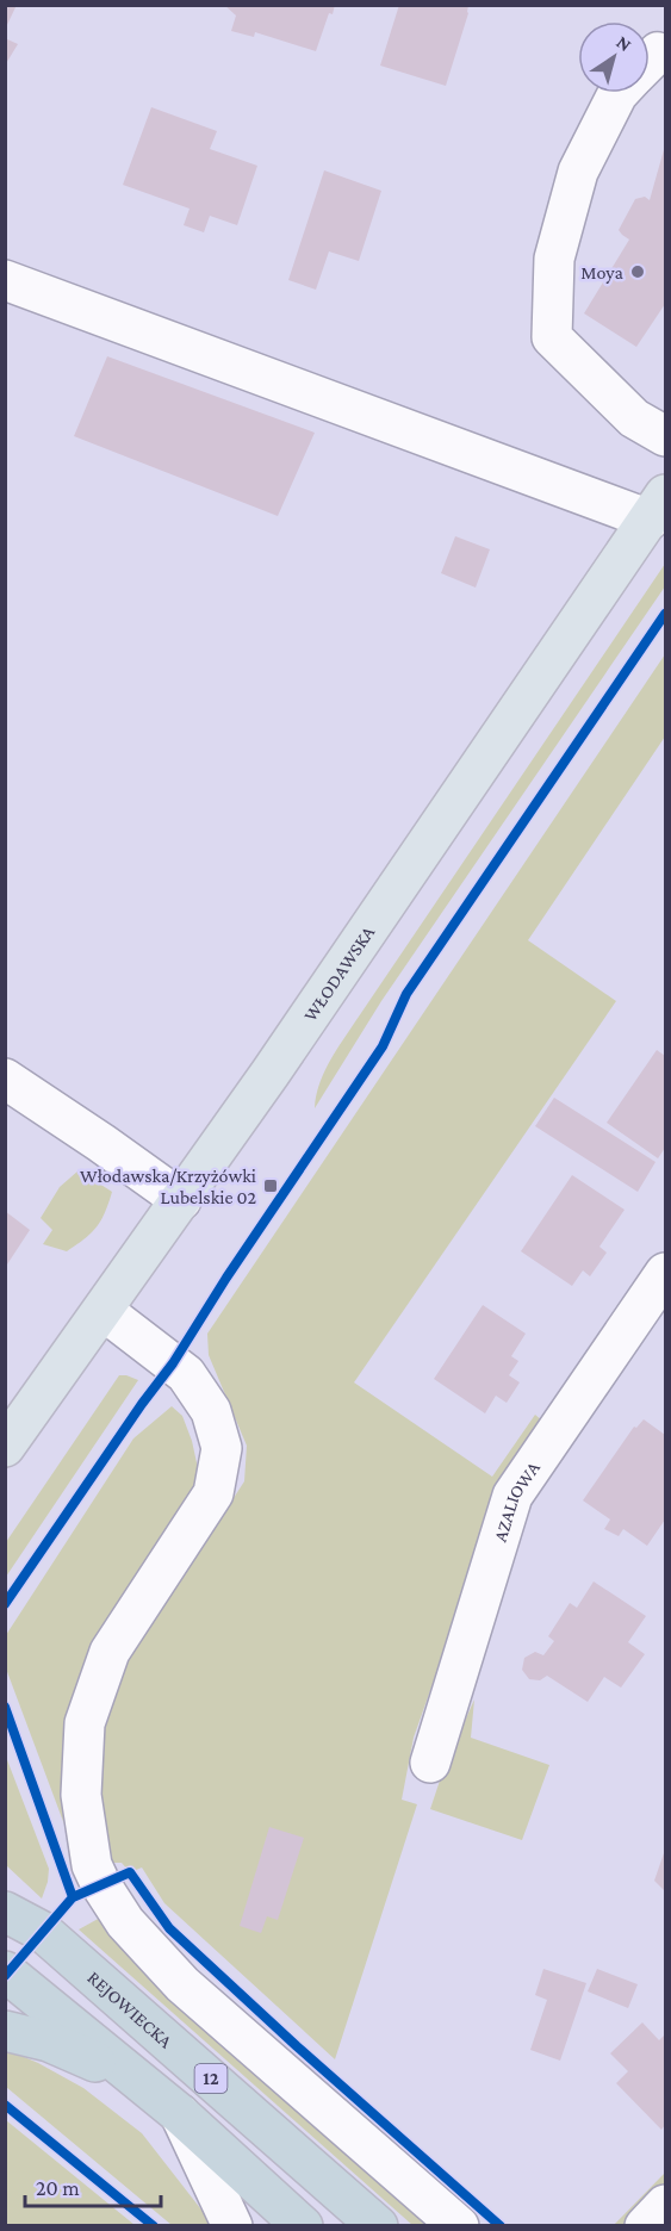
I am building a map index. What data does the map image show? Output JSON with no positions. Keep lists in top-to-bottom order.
{
  "streets": {
    "highway": ["REJOWIECKA", "12"],
    "main road": ["WŁODAWSKA"],
    "street": ["AZALIOWA"]
  },
  "places": {
    "other": ["Moya"],
    "transit": ["Włodawska/Krzyżówki Lubelskie 02"]
  },
  "scale_bar": "20 m",
  "north": "top right"
}
